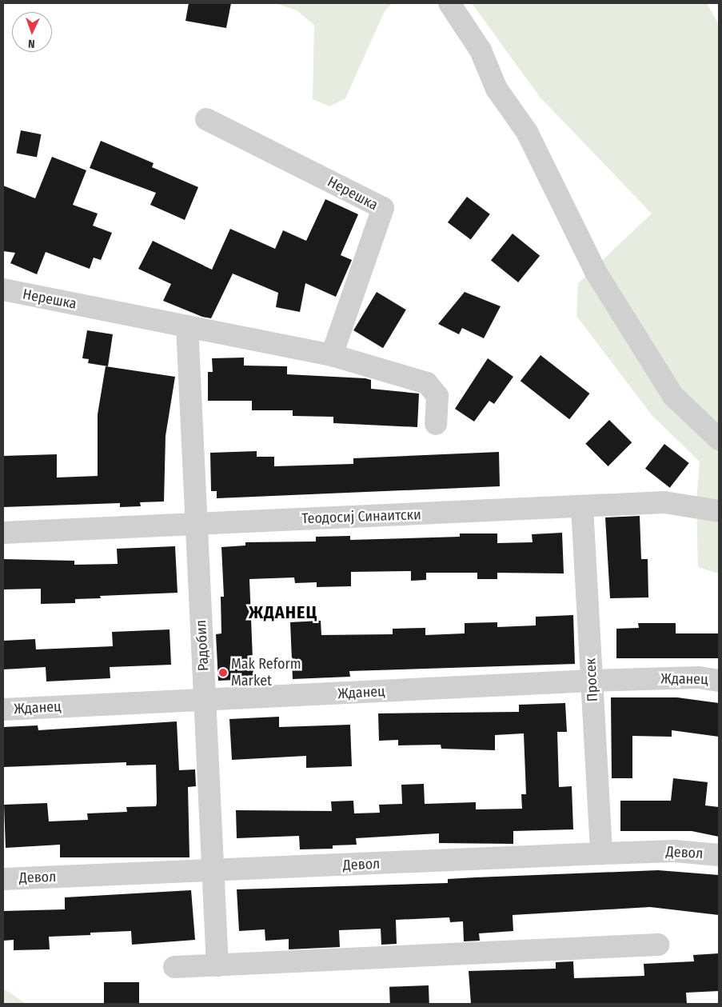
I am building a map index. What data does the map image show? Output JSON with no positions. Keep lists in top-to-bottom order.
{
  "streets": {
    "street": [
      "Нерешка",
      "Теодосиј Синаитски",
      "Радобил",
      "Жданец",
      "Просек",
      "Девол"
    ]
  },
  "crossings": [
    ["Нерешка", "Радобил"],
    ["Теодосиј Синаитски", "Радобил"],
    ["Теодосиј Синаитски", "Просек"],
    ["Радобил", "Жданец"],
    ["Радобил", "Девол"],
    ["Жданец", "Просек"],
    ["Просек", "Девол"]
  ],
  "districts": ["ЖДАНЕЦ"],
  "places": ["Mak Reform Market"],
  "north": "bottom"
}
